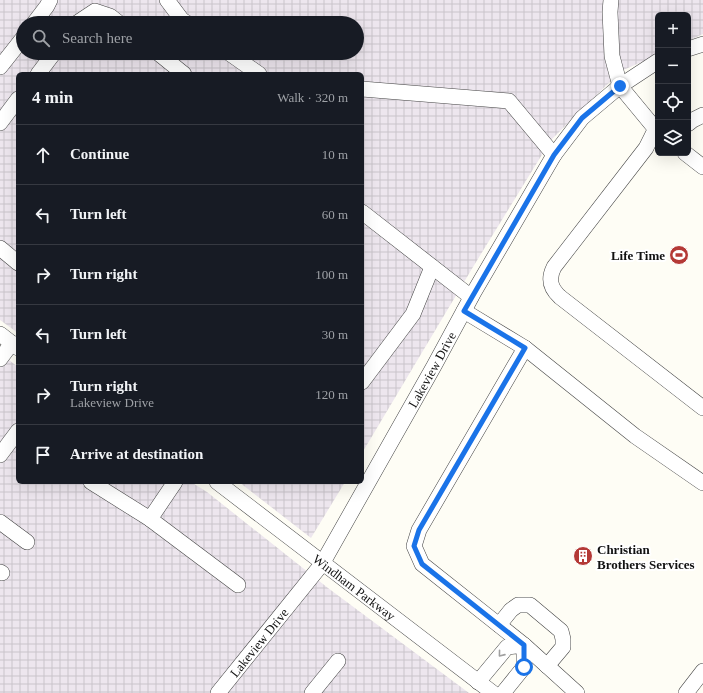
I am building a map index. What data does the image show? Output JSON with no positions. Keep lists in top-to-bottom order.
{
  "streets": {
    "street": ["Lakeview Drive", "Windham Parkway"]
  },
  "crossings": [
    ["Lakeview Drive", "Windham Parkway"]
  ],
  "places": {
    "sports": ["Life Time"],
    "building": ["Christian Brothers Services"]
  },
  "page": {
    "map_buttons": ["+", "−"],
    "search": "Search here",
    "heading": ["4 min", "Walk · 320 m"],
    "list": [
      ["Continue", "10 m"],
      ["Turn left", "60 m"],
      ["Turn right", "100 m"],
      ["Turn left", "30 m"],
      ["Turn right", "Lakeview Drive", "120 m"],
      "Arrive at destination"
    ]
  }
}
